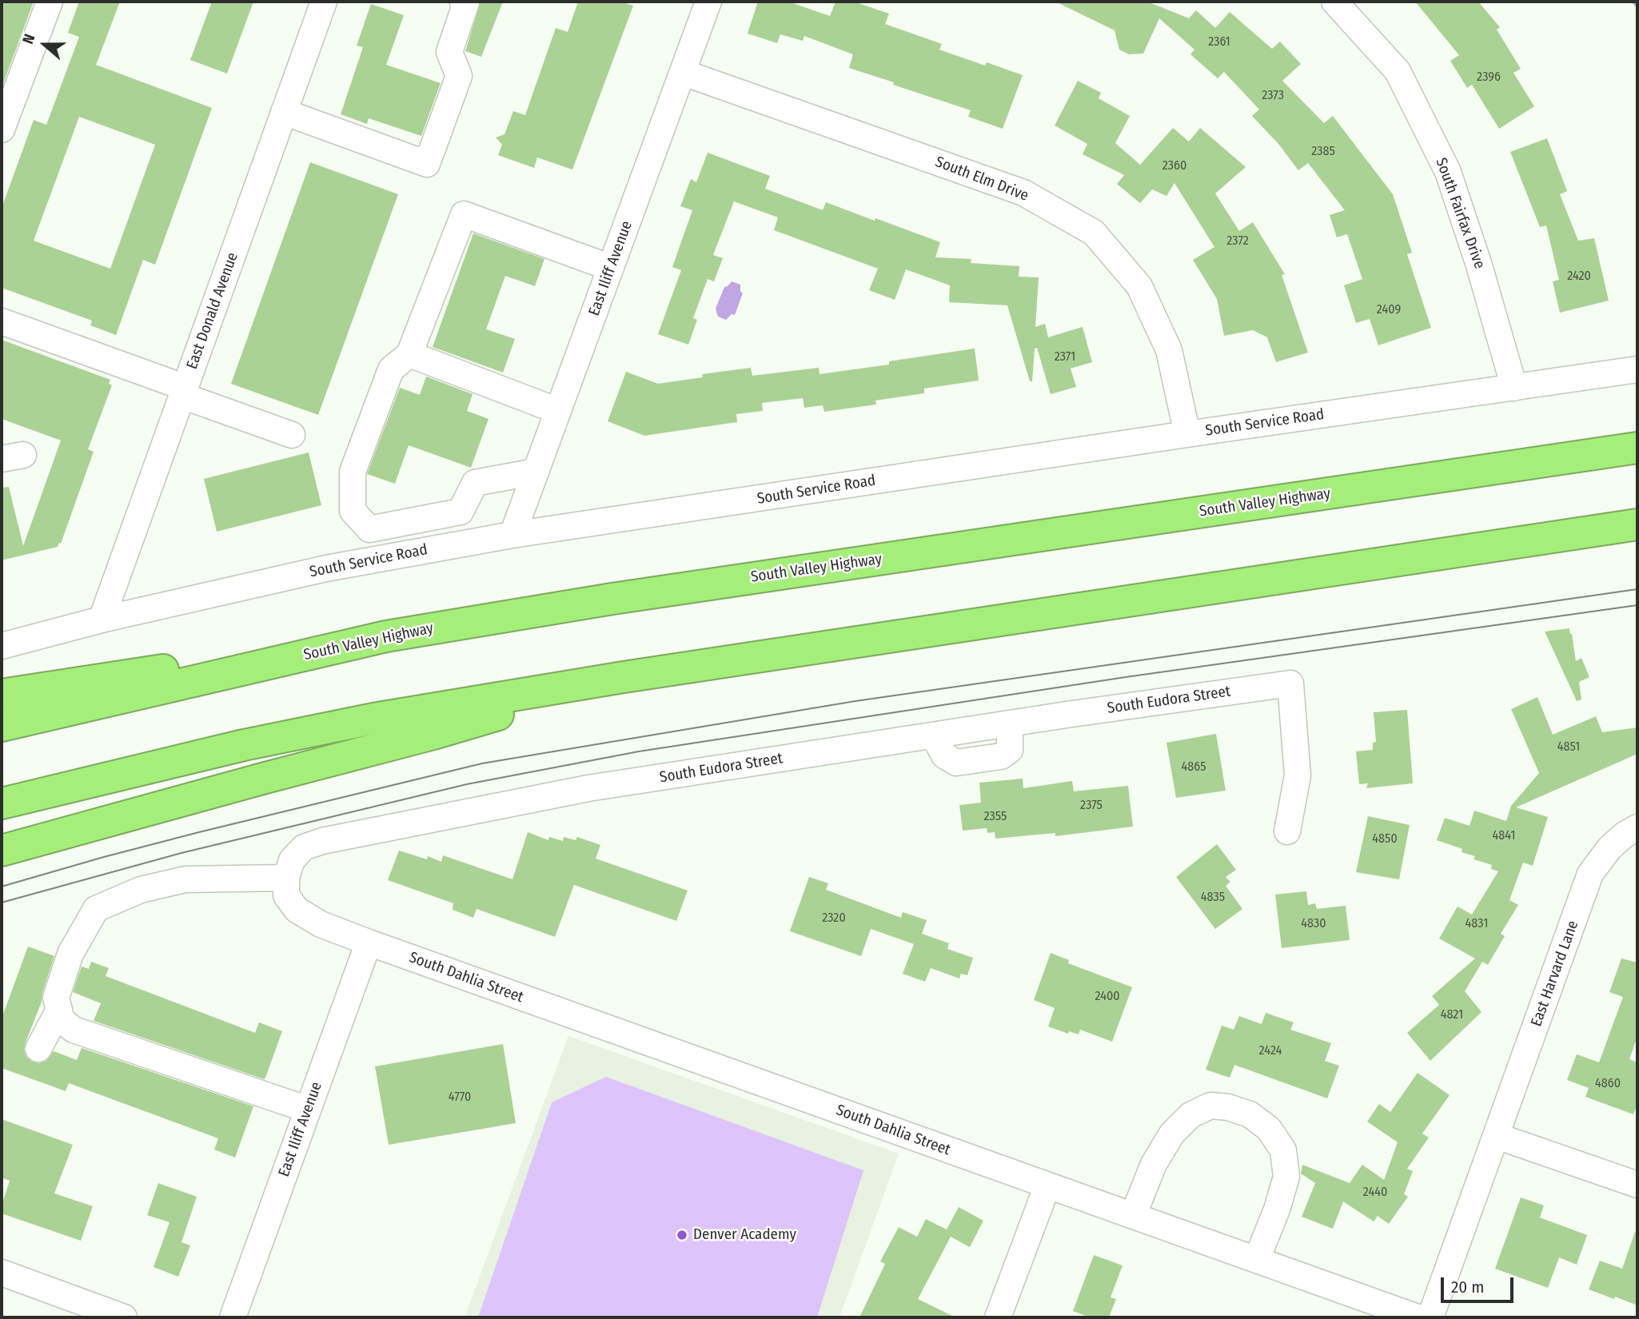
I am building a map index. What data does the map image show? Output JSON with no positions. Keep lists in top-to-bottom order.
{
  "streets": {
    "highway": ["South Valley Highway"],
    "street": [
      "South Elm Drive",
      "South Fairfax Drive",
      "East Iliff Avenue",
      "East Donald Avenue",
      "South Service Road",
      "South Eudora Street",
      "East Harvard Lane",
      "South Dahlia Street"
    ]
  },
  "crossings": [
    ["South Elm Drive", "East Iliff Avenue"],
    ["South Elm Drive", "South Service Road"],
    ["South Fairfax Drive", "South Service Road"],
    ["East Iliff Avenue", "South Service Road"],
    ["East Iliff Avenue", "South Dahlia Street"],
    ["East Donald Avenue", "South Service Road"]
  ],
  "places": ["Denver Academy"],
  "house_numbers": [
    "2361",
    "2396",
    "2373",
    "2385",
    "2360",
    "2372",
    "2420",
    "2409",
    "2371",
    "4851",
    "4865",
    "2375",
    "2355",
    "4841",
    "4850",
    "4835",
    "2320",
    "4830",
    "4831",
    "2400",
    "4821",
    "2424",
    "4860",
    "4770",
    "2440"
  ],
  "scale_bar": "20 m",
  "north": "left"
}
